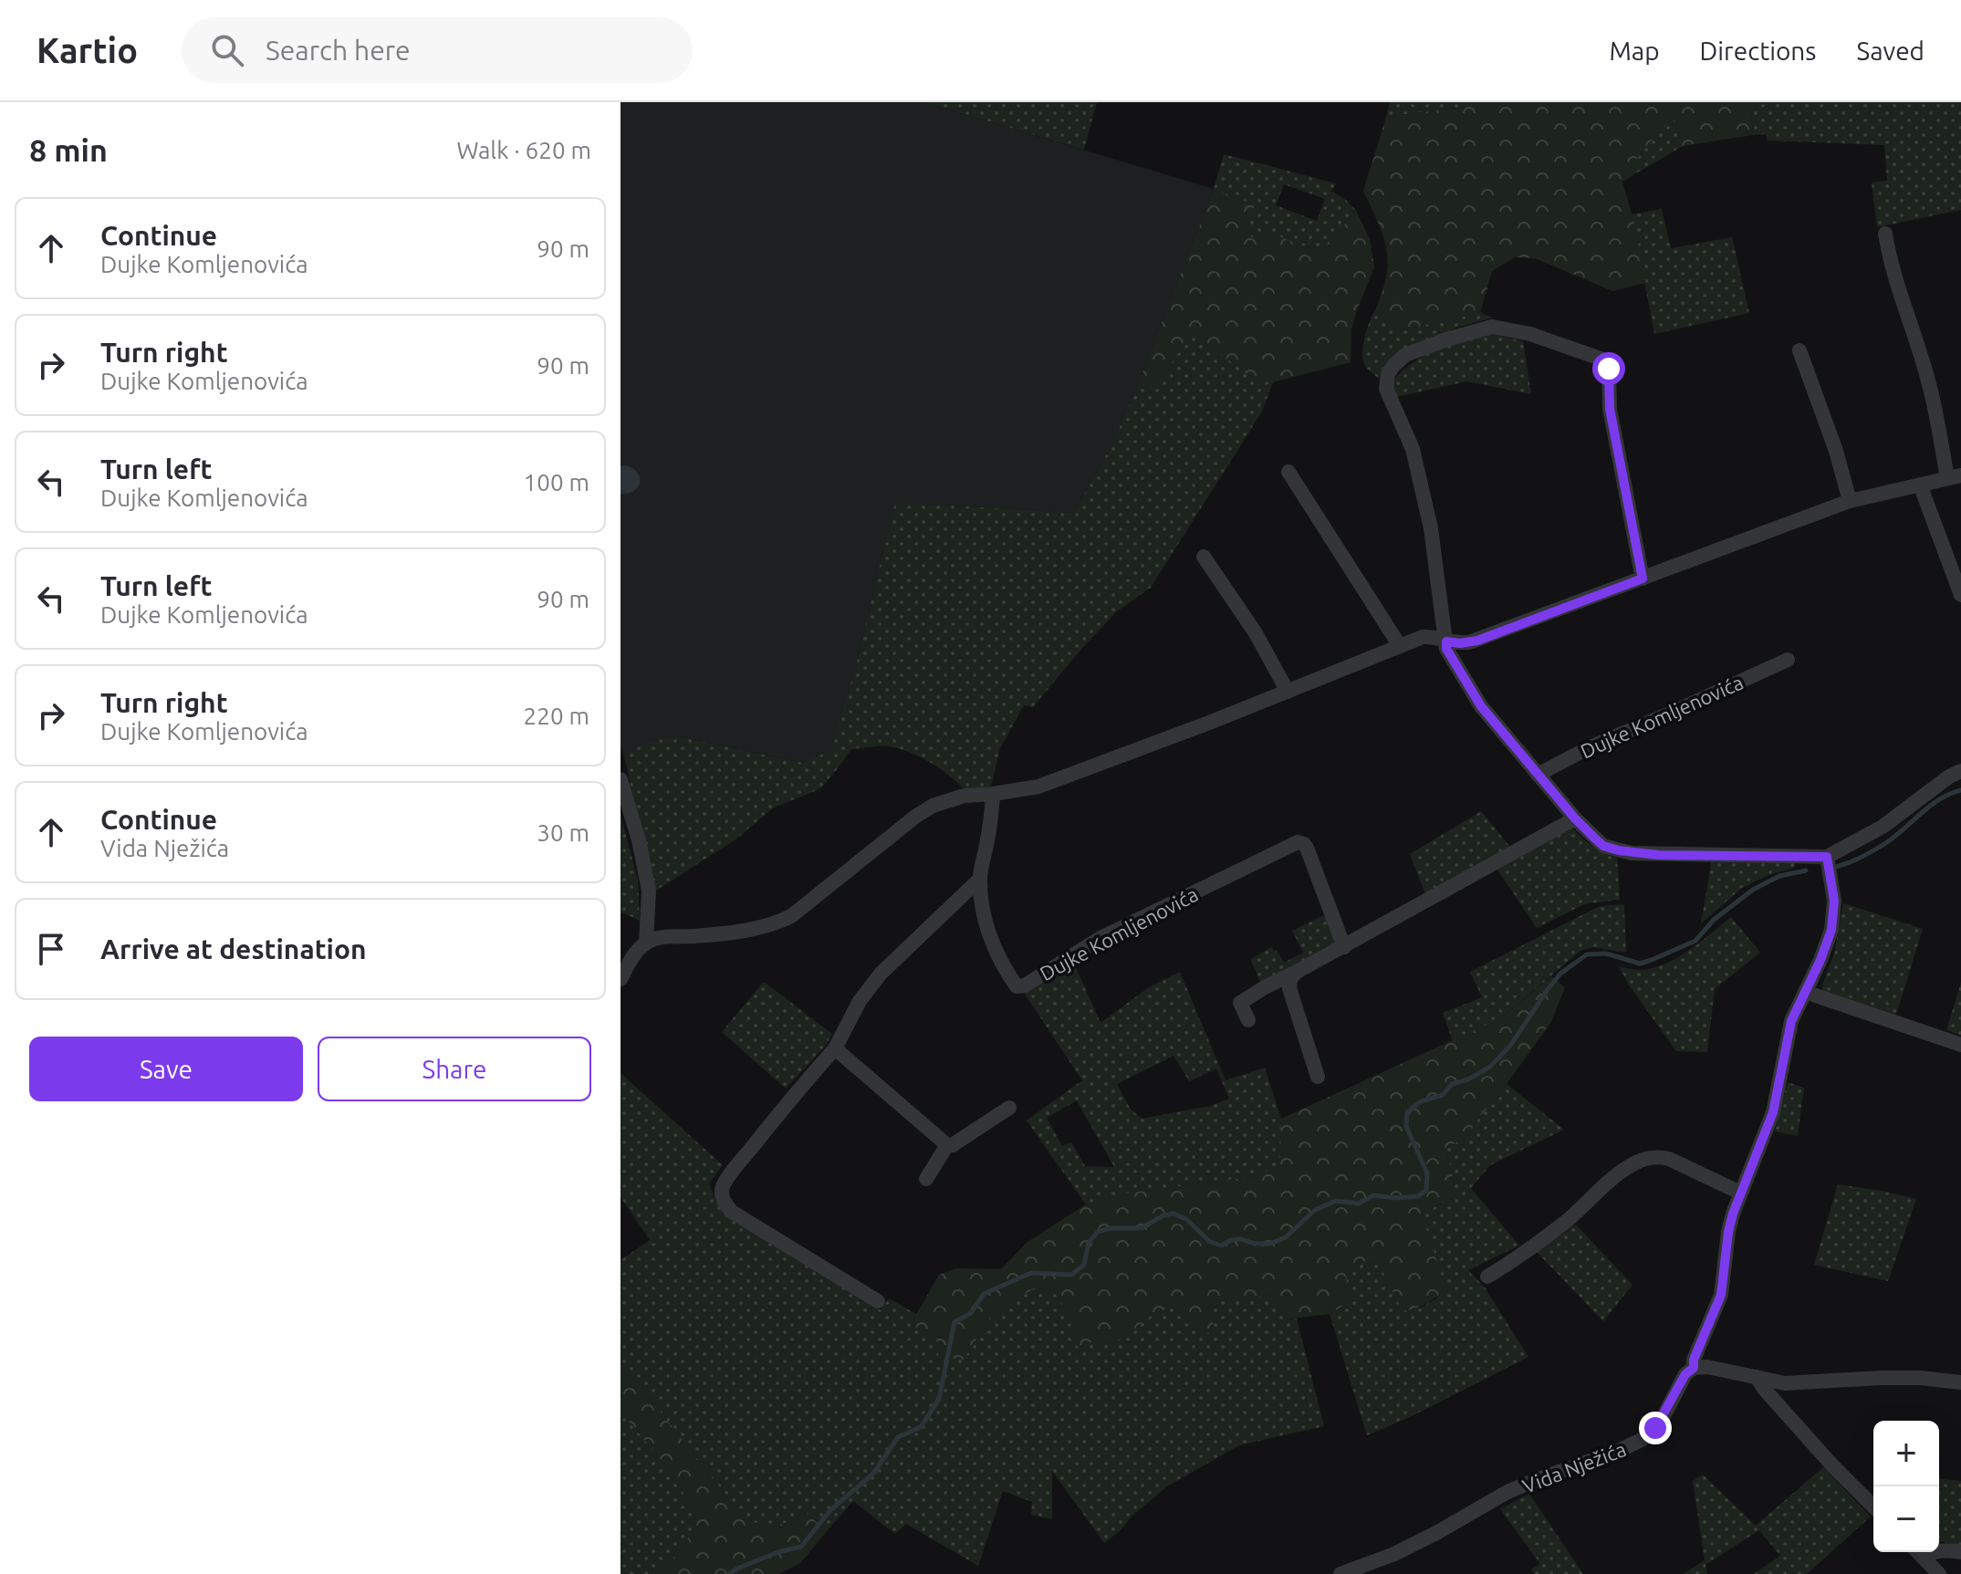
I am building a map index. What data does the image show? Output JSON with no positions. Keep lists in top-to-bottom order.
{
  "streets": {
    "street": ["Dujke Komljenovića", "Vida Nježića"]
  },
  "page": {
    "header": "Kartio",
    "search": "Search here",
    "nav": ["Map", "Directions", "Saved"],
    "heading": ["8 min", "Walk · 620 m"],
    "list": [
      ["Continue", "Dujke Komljenovića", "90 m"],
      ["Turn right", "Dujke Komljenovića", "90 m"],
      ["Turn left", "Dujke Komljenovića", "100 m"],
      ["Turn left", "Dujke Komljenovića", "90 m"],
      ["Turn right", "Dujke Komljenovića", "220 m"],
      ["Continue", "Vida Nježića", "30 m"],
      "Arrive at destination"
    ],
    "buttons": ["Save", "Share"],
    "map_buttons": ["+", "−"]
  }
}
